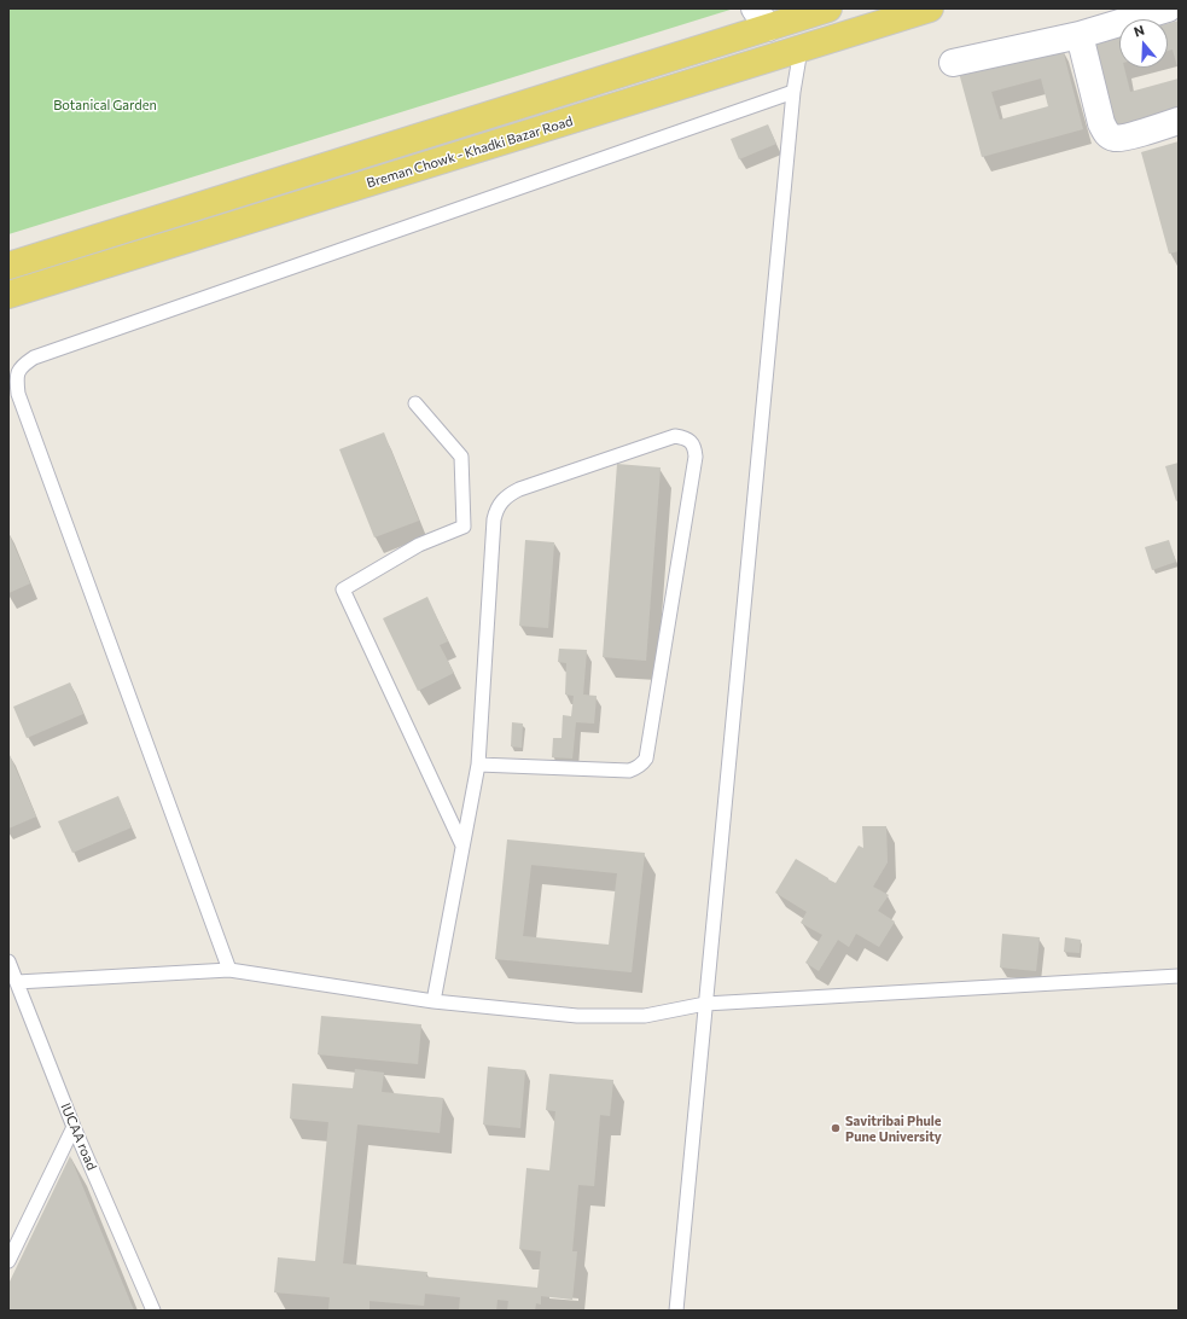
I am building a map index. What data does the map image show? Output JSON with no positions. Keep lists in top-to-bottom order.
{
  "streets": {
    "main road": ["Breman Chowk - Khadki Bazar Road"],
    "lane": ["IUCAA road"]
  },
  "parks": ["Botanical Garden"],
  "places": ["Savitribai Phule Pune University"],
  "north": "top"
}
